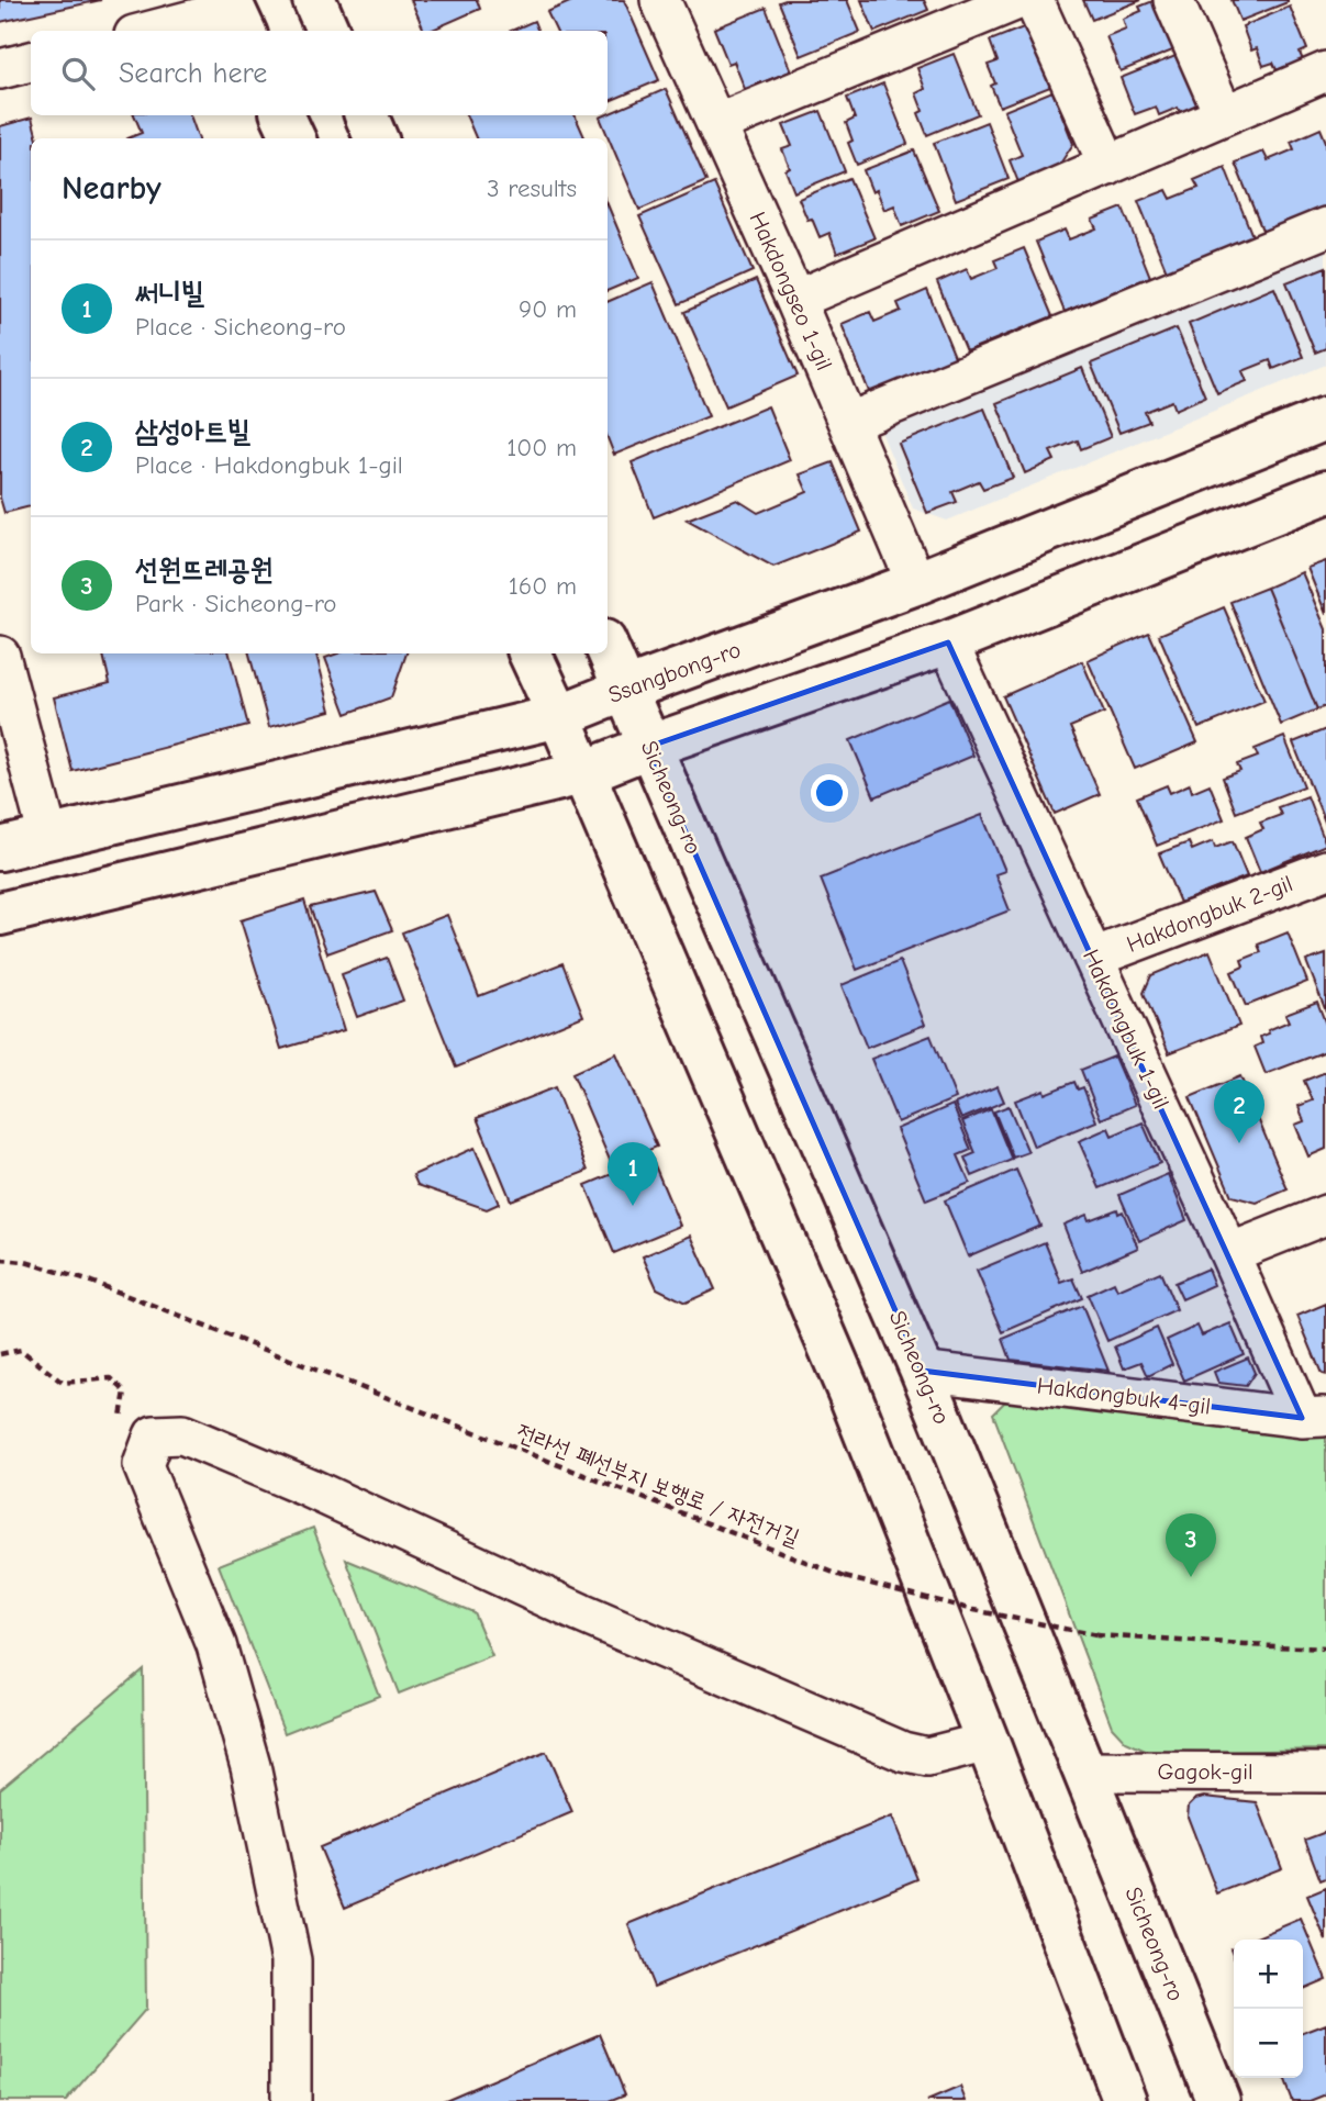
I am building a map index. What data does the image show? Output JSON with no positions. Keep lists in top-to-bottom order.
{
  "streets": {
    "street": [
      "Hakdongseo 1-gil",
      "Ssangbong-ro",
      "Sicheong-ro",
      "Hakdongbuk 2-gil",
      "Hakdongbuk 1-gil",
      "Hakdongbuk 4-gil",
      "Gagok-gil"
    ],
    "path": ["전라선 폐선부지 보행로 / 자전거길"]
  },
  "crossings": [
    ["Hakdongseo 1-gil", "Ssangbong-ro"],
    ["Ssangbong-ro", "Sicheong-ro"],
    ["Sicheong-ro", "Hakdongbuk 4-gil"],
    ["Sicheong-ro", "Gagok-gil"],
    ["Hakdongbuk 2-gil", "Hakdongbuk 1-gil"],
    ["Hakdongbuk 1-gil", "Hakdongbuk 4-gil"]
  ],
  "page": {
    "search": "Search here",
    "heading": ["Nearby", "3 results"],
    "list": [
      {
        "mark": "1",
        "name": "써니빌",
        "note": "Place · Sicheong-ro",
        "value": "90 m"
      },
      {
        "mark": "2",
        "name": "삼성아트빌",
        "note": "Place · Hakdongbuk 1-gil",
        "value": "100 m"
      },
      {
        "mark": "3",
        "name": "선원뜨레공원",
        "note": "Park · Sicheong-ro",
        "value": "160 m"
      }
    ],
    "pins": ["2", "1", "3"],
    "map_buttons": ["+", "−"]
  }
}
